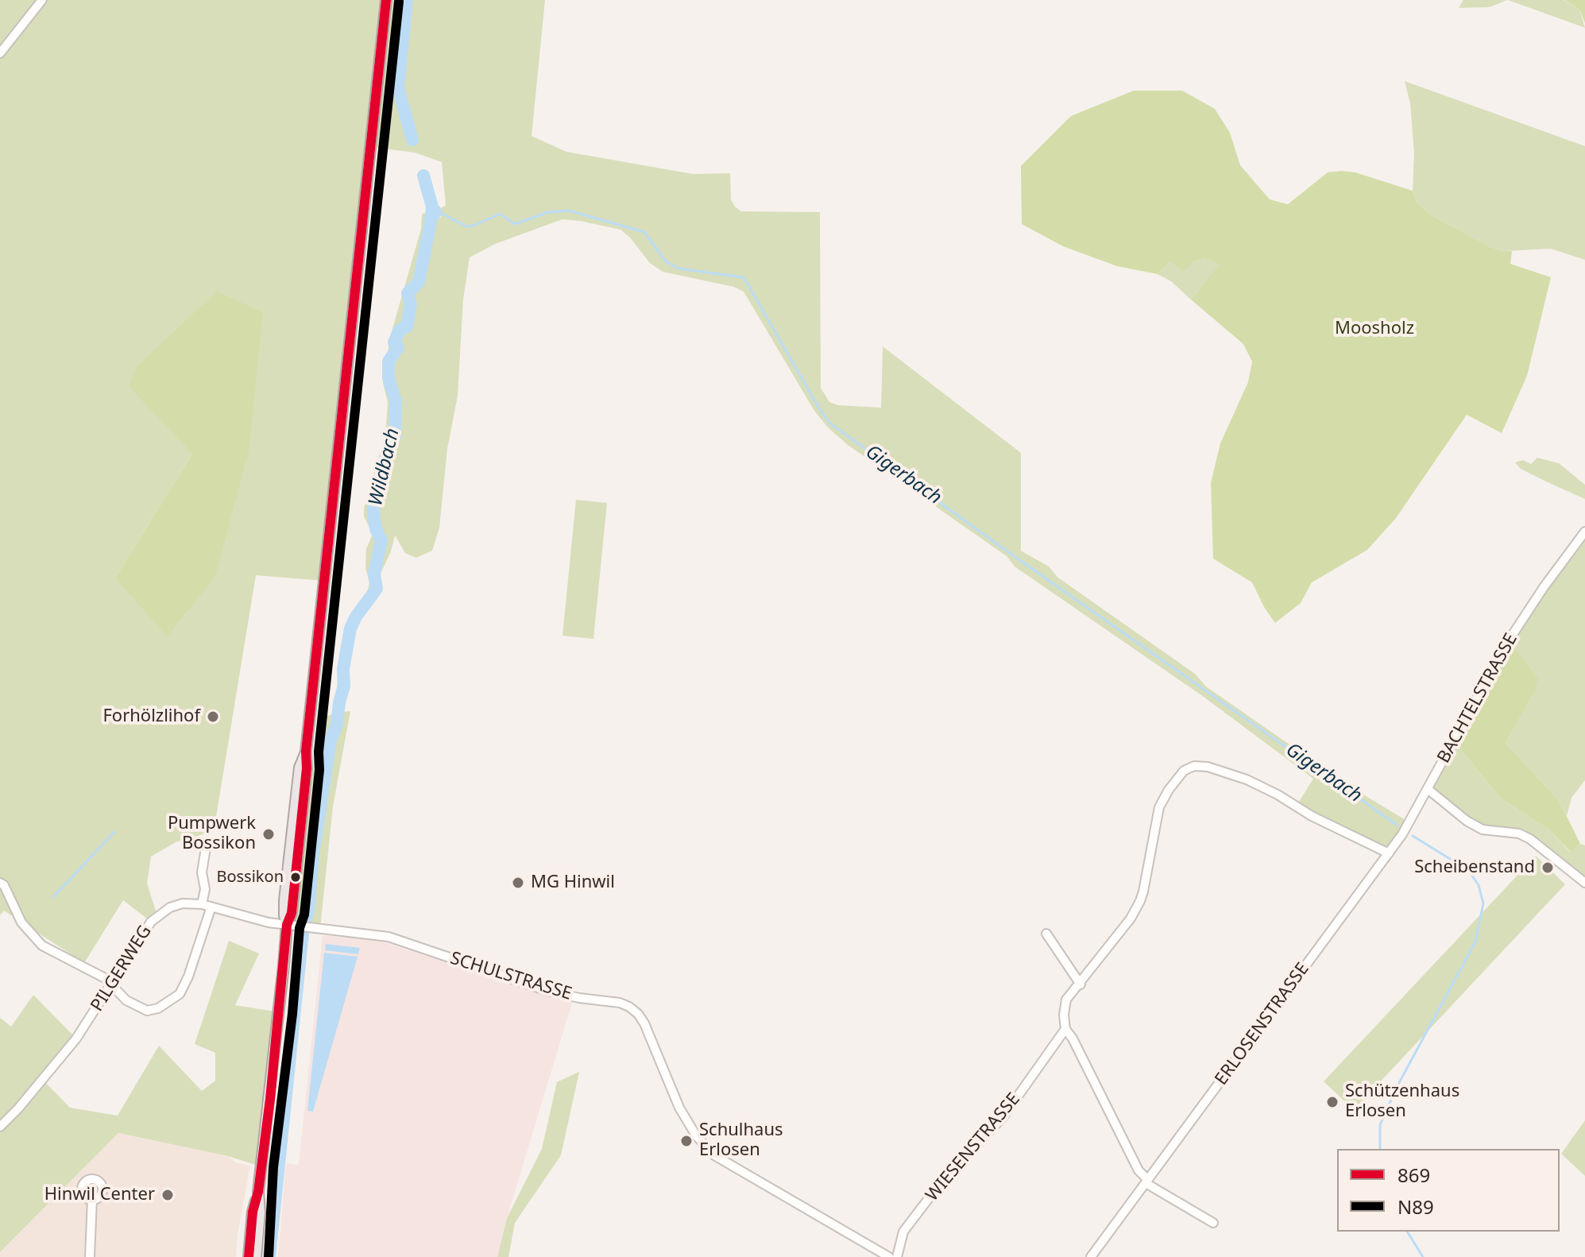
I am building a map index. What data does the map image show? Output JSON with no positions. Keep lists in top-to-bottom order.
{
  "streets": {
    "street": [
      "BACHTELSTRASSE",
      "PILGERWEG",
      "SCHULSTRASSE",
      "ERLOSENSTRASSE",
      "WIESENSTRASSE"
    ]
  },
  "crossings": [
    ["BACHTELSTRASSE", "ERLOSENSTRASSE"],
    ["PILGERWEG", "SCHULSTRASSE"]
  ],
  "water": ["Wildbach", "Gigerbach"],
  "parks": ["Moosholz"],
  "places": [
    "Forhölzlihof",
    "Pumpwerk Bossikon",
    "Scheibenstand",
    "Bossikon",
    "MG Hinwil",
    "Schützenhaus Erlosen",
    "Schulhaus Erlosen",
    "Hinwil Center"
  ],
  "lines": ["transit line 869", "transit line N89"],
  "legend": ["869", "N89"]
}
